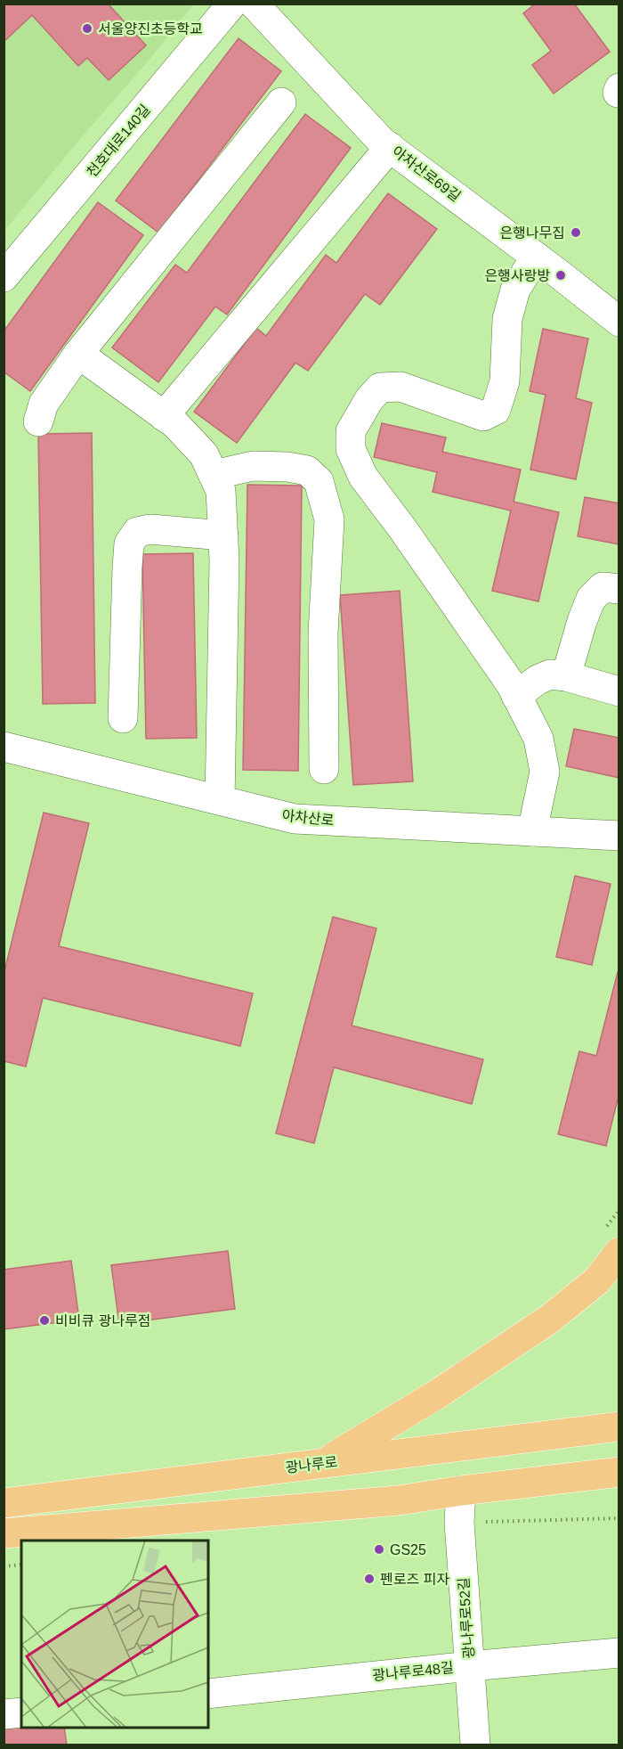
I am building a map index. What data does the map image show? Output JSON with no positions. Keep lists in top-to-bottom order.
{
  "streets": {
    "main road": ["광나루로"],
    "street": [
      "천호대로140길",
      "아차산로69길",
      "아차산로",
      "광나루로52길",
      "광나루로48길"
    ]
  },
  "crossings": [
    ["광나루로52길", "광나루로48길"]
  ],
  "places": [
    "서울양진초등학교",
    "은행나무집",
    "은행사랑방",
    "비비큐 광나루점",
    "GS25",
    "펜로즈 피자"
  ]
}
